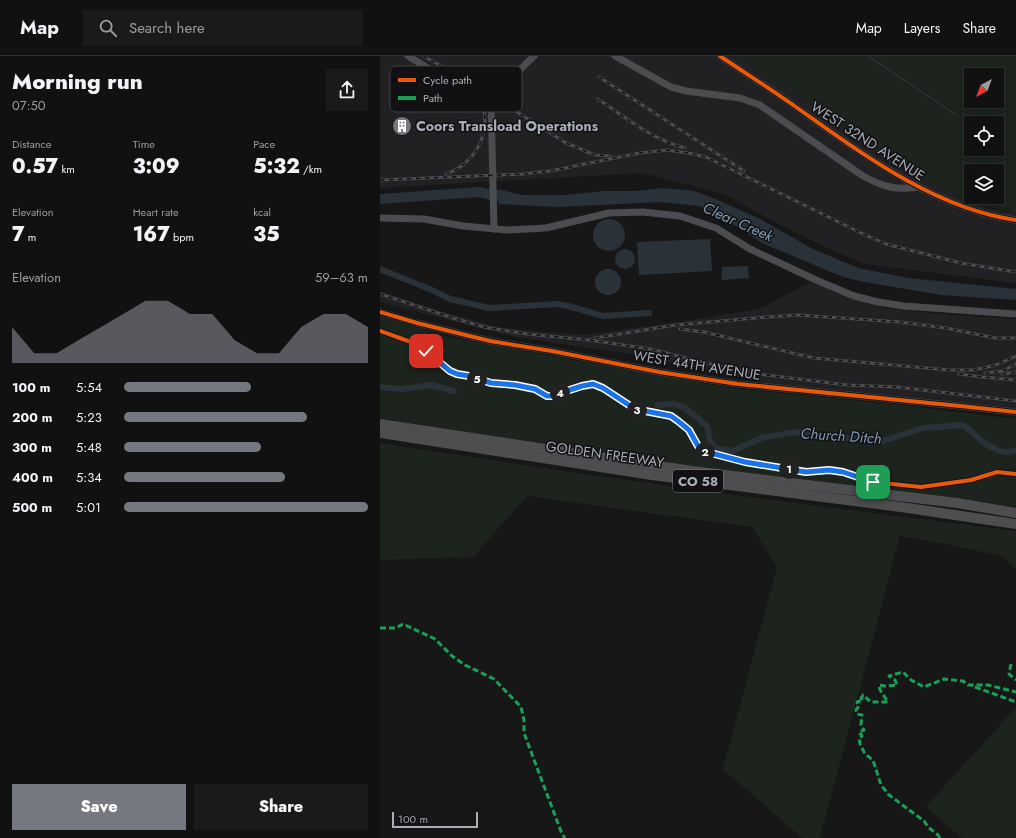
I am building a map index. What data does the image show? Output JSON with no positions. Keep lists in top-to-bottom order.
{
  "streets": {
    "highway": ["GOLDEN FREEWAY", "CO 58"],
    "street": ["WEST 32ND AVENUE", "WEST 44TH AVENUE"]
  },
  "water": ["Clear Creek", "Church Ditch"],
  "places": {
    "building": ["Coors Transload Operations"]
  },
  "legend": ["Cycle path", "Path"],
  "scale_bar": "100 m",
  "north": "bottom left",
  "page": {
    "header": "Map",
    "search": "Search here",
    "nav": ["Map", "Layers", "Share"],
    "heading": ["Morning run", "07:50"],
    "stats": [
      ["Distance", "0.57 km"],
      ["Time", "3:09"],
      ["Pace", "5:32 /km"],
      ["Elevation", "7 m"],
      ["Heart rate", "167 bpm"],
      ["kcal", "35"]
    ],
    "chart": ["Elevation", "59–63 m"],
    "pins": [
      "5",
      "4",
      "3",
      "2",
      "1"
    ],
    "list": [
      {
        "name": "100 m",
        "note": "5:54"
      },
      {
        "name": "200 m",
        "note": "5:23"
      },
      {
        "name": "300 m",
        "note": "5:48"
      },
      {
        "name": "400 m",
        "note": "5:34"
      },
      {
        "name": "500 m",
        "note": "5:01"
      }
    ],
    "buttons": ["Save", "Share"],
    "scale": "100 m"
  }
}
